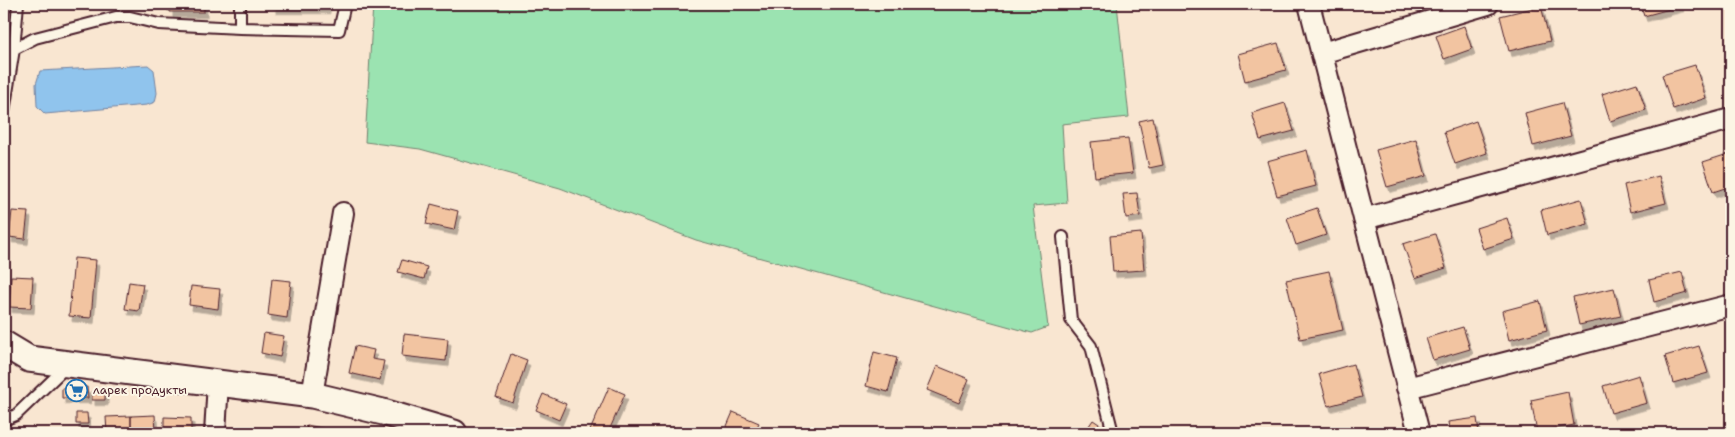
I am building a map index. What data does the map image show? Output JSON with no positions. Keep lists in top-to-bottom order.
{
  "places": {
    "supermarket": ["ларек продукты"]
  }
}
